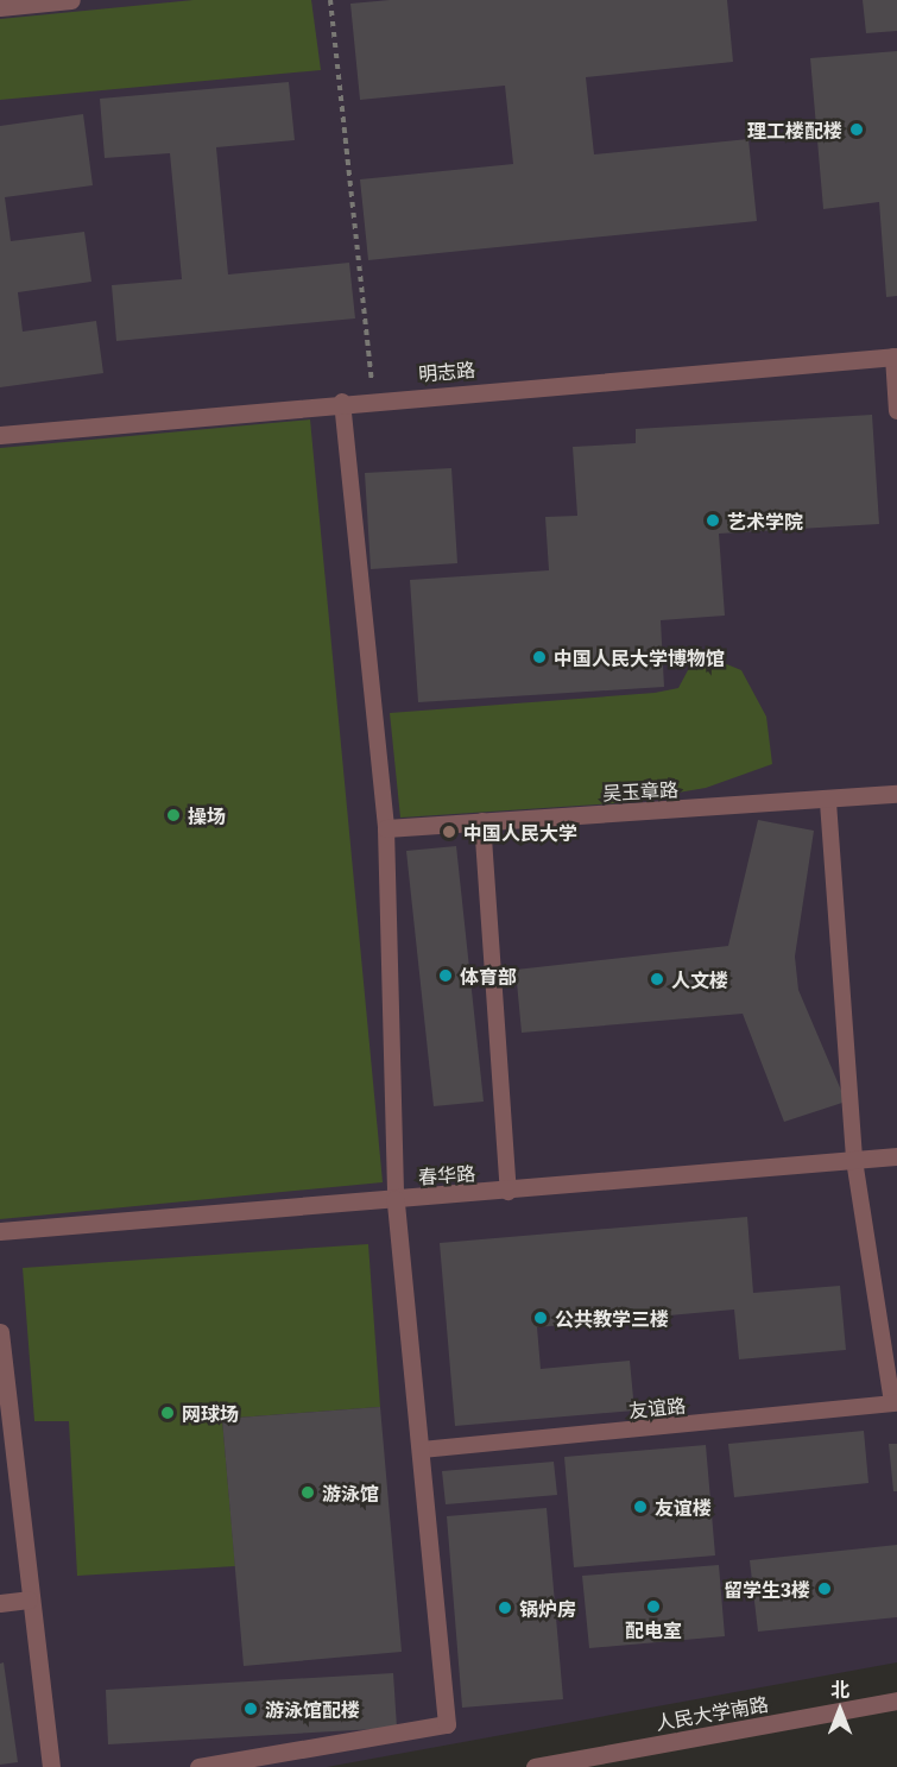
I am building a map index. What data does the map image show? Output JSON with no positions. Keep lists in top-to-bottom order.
{
  "streets": {
    "street": [
      "明志路",
      "吴玉章路",
      "春华路",
      "人民大学南路"
    ],
    "lane": ["友谊路"]
  },
  "places": [
    "理工楼配楼",
    "艺术学院",
    "中国人民大学博物馆",
    "操场",
    "中国人民大学",
    "体育部",
    "人文楼",
    "公共教学三楼",
    "网球场",
    "游泳馆",
    "友谊楼",
    "留学生3楼",
    "配电室",
    "锅炉房",
    "游泳馆配楼"
  ],
  "north": "top"
}
